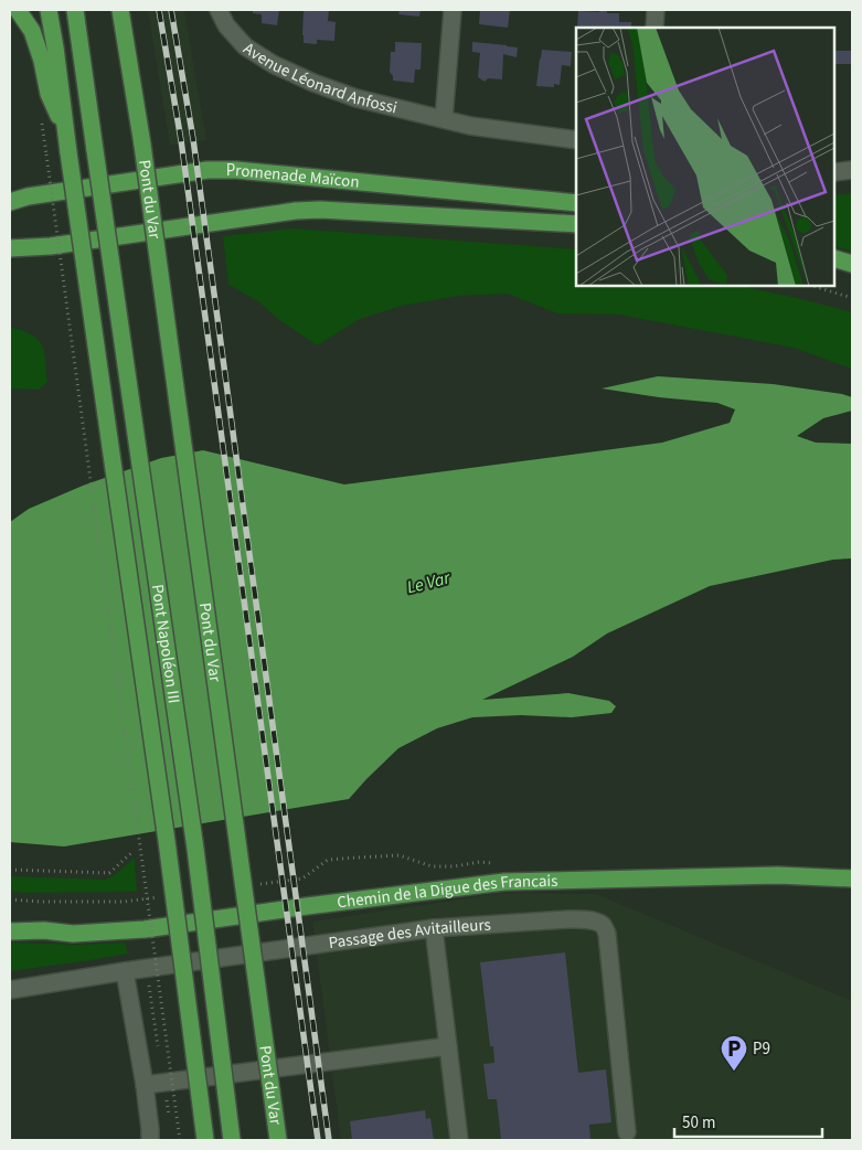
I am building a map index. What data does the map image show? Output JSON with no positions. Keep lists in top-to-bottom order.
{
  "streets": {
    "main road": [
      "Promenade Maïcon",
      "Pont du Var",
      "Pont Napoléon III",
      "Chemin de la Digue des Francais"
    ],
    "street": ["Avenue Léonard Anfossi", "Passage des Avitailleurs"]
  },
  "water": ["Le Var"],
  "places": {
    "parking": ["P9"]
  },
  "scale_bar": "50 m"
}
